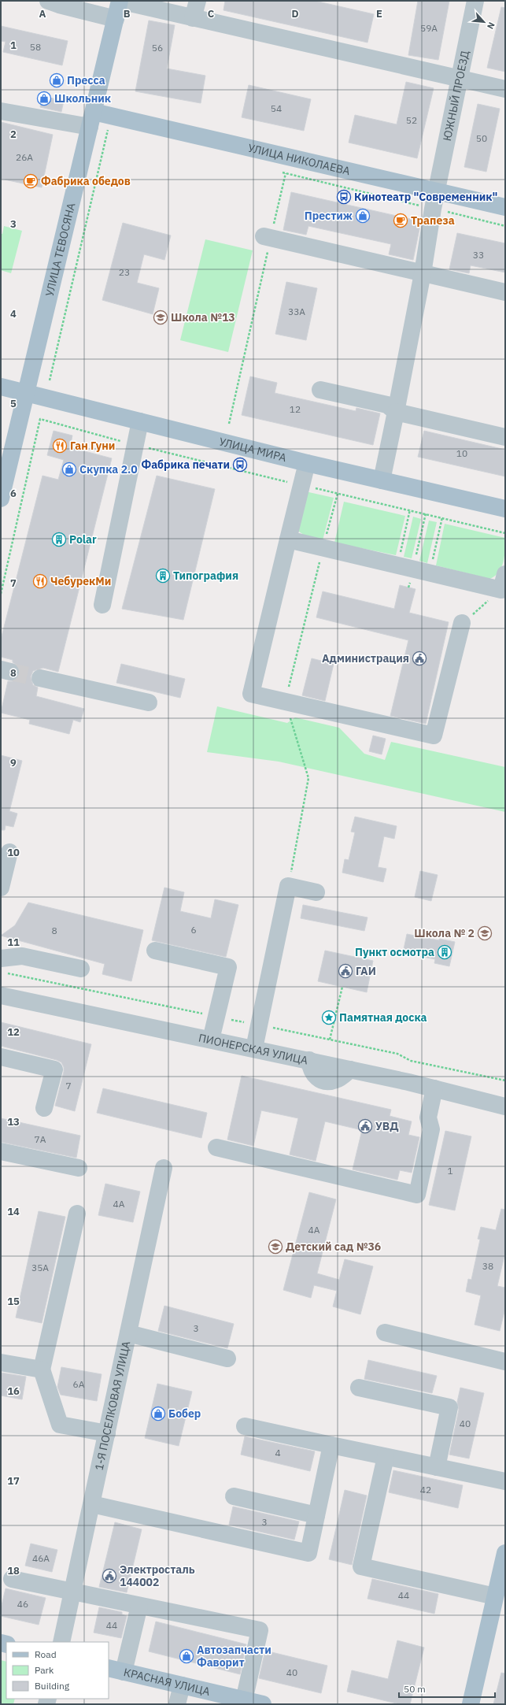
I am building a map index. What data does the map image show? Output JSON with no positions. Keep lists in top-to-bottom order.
{
  "streets": {
    "main road": [
      "УЛИЦА НИКОЛАЕВА",
      "УЛИЦА ТЕВОСЯНА",
      "УЛИЦА МИРА",
      "КРАСНАЯ УЛИЦА"
    ],
    "street": ["ЮЖНЫЙ ПРОЕЗД", "ПИОНЕРСКАЯ УЛИЦА", "1-Я ПОСЕЛКОВАЯ УЛИЦА"]
  },
  "crossings": [
    ["ЮЖНЫЙ ПРОЕЗД", "УЛИЦА НИКОЛАЕВА"],
    ["ЮЖНЫЙ ПРОЕЗД", "УЛИЦА МИРА"],
    ["УЛИЦА НИКОЛАЕВА", "УЛИЦА ТЕВОСЯНА"],
    ["УЛИЦА ТЕВОСЯНА", "УЛИЦА МИРА"]
  ],
  "places": {
    "shop": [
      "Пресса",
      "Школьник",
      "Престиж",
      "Скупка 2.0",
      "Бобер",
      "Автозапчасти Фаворит"
    ],
    "cafe": ["Фабрика обедов", "Трапеза"],
    "bus stop": ["Кинотеатр \"Современник\"", "Фабрика печати"],
    "school or university": ["Школа №13", "Школа № 2", "Детский сад №36"],
    "restaurant": ["Ган Гуни", "ЧебурекМи"],
    "building": ["Polar", "Типография", "Пункт осмотра"],
    "public building": [
      "Администрация",
      "ГАИ",
      "УВД",
      "Электросталь 144002"
    ],
    "place": ["Памятная доска"]
  },
  "house_numbers": [
    "59А",
    "58",
    "56",
    "54",
    "52",
    "50",
    "26А",
    "33",
    "23",
    "33А",
    "12",
    "10",
    "6",
    "8",
    "7",
    "7А",
    "1",
    "4А",
    "4А",
    "38",
    "35А",
    "3",
    "6А",
    "40",
    "4",
    "42",
    "3",
    "46А",
    "44",
    "46",
    "44",
    "40"
  ],
  "legend": ["Road", "Park", "Building"],
  "scale_bar": "50 m",
  "north": "bottom right",
  "grid": {
    "columns": [
      "A",
      "B",
      "C",
      "D",
      "E"
    ],
    "rows": [
      "1",
      "2",
      "3",
      "4",
      "5",
      "6",
      "7",
      "8",
      "9",
      "10",
      "11",
      "12",
      "13",
      "14",
      "15",
      "16",
      "17",
      "18"
    ]
  }
}
